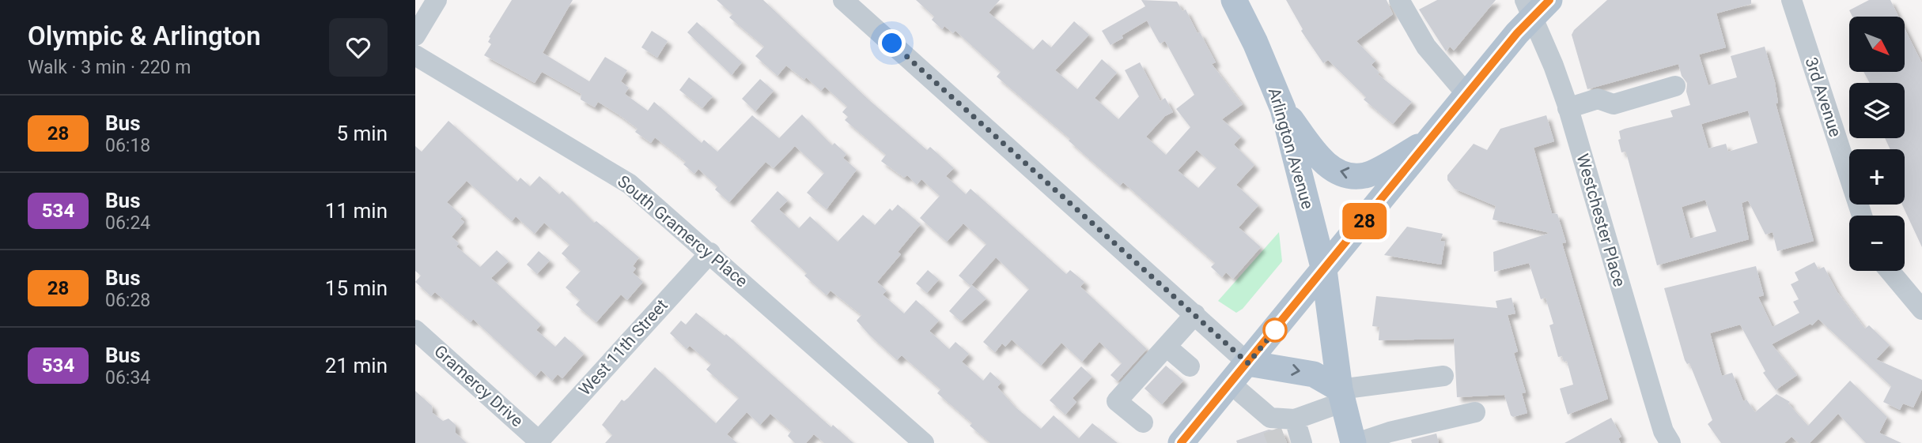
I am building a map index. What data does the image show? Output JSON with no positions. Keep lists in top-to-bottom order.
{
  "streets": {
    "main road": ["Arlington Avenue"],
    "street": [
      "3rd Avenue",
      "Westchester Place",
      "South Gramercy Place",
      "West 11th Street",
      "Gramercy Drive"
    ]
  },
  "crossings": [
    ["South Gramercy Place", "West 11th Street"],
    ["West 11th Street", "Gramercy Drive"]
  ],
  "lines": ["bus line 28"],
  "north": "bottom right",
  "page": {
    "heading": ["Olympic & Arlington", "Walk · 3 min · 220 m"],
    "on_map": "28",
    "map_buttons": ["+", "−"],
    "list": [
      {
        "mark": "28",
        "name": "Bus",
        "note": "06:18",
        "value": "5 min"
      },
      {
        "mark": "534",
        "name": "Bus",
        "note": "06:24",
        "value": "11 min"
      },
      {
        "mark": "28",
        "name": "Bus",
        "note": "06:28",
        "value": "15 min"
      },
      {
        "mark": "534",
        "name": "Bus",
        "note": "06:34",
        "value": "21 min"
      }
    ]
  }
}
